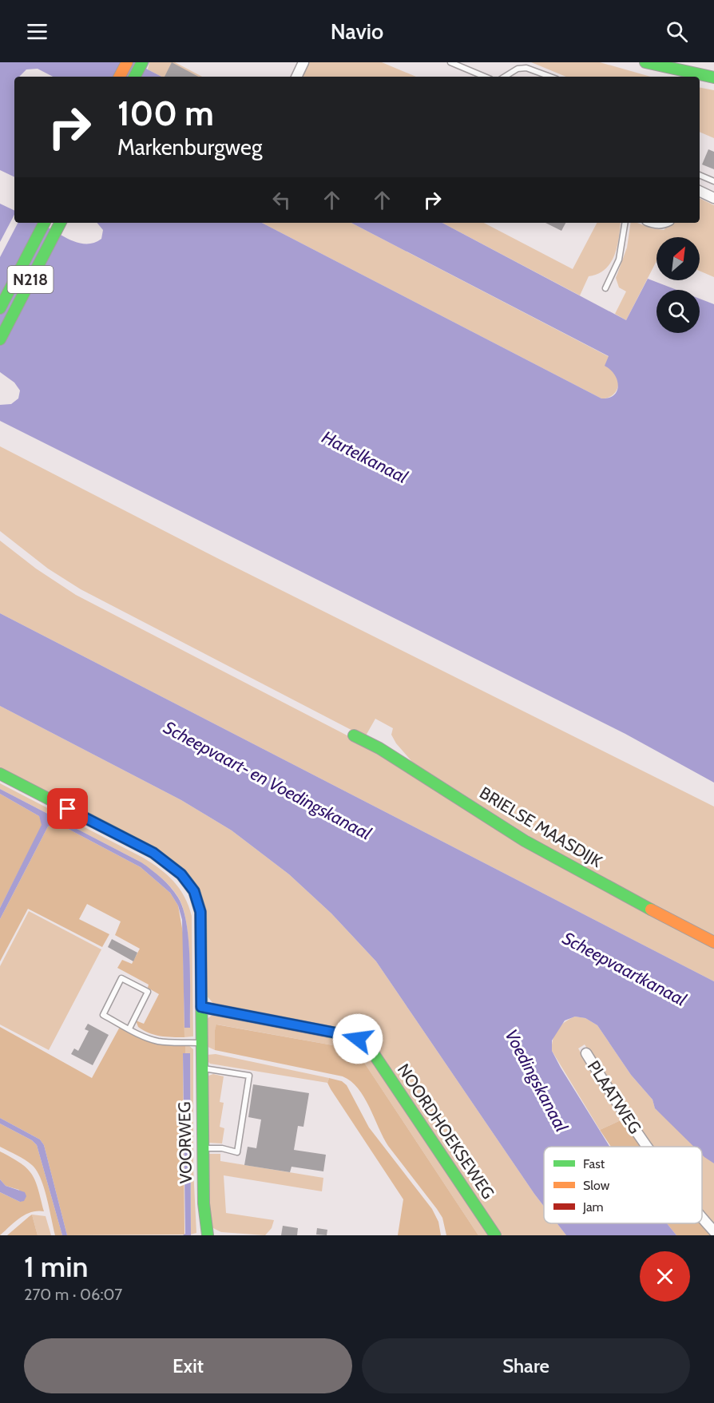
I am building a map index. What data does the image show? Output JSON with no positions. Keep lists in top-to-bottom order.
{
  "streets": {
    "main road": [
      "N218",
      "BRIELSE MAASDIJK",
      "NOORDHOEKSEWEG",
      "VOORWEG"
    ],
    "street": ["PLAATWEG"]
  },
  "crossings": [
    ["NOORDHOEKSEWEG", "VOORWEG"]
  ],
  "water": [
    "Hartelkanaal",
    "Scheepvaart- en Voedingskanaal",
    "Scheepvaartkanaal",
    "Voedingskanaal"
  ],
  "legend": ["Fast", "Slow", "Jam"],
  "north": "top right",
  "page": {
    "header": "Navio",
    "turn": ["100 m", "Markenburgweg"],
    "heading": ["1 min", "270 m · 06:07"],
    "buttons": ["Exit", "Share"]
  }
}
